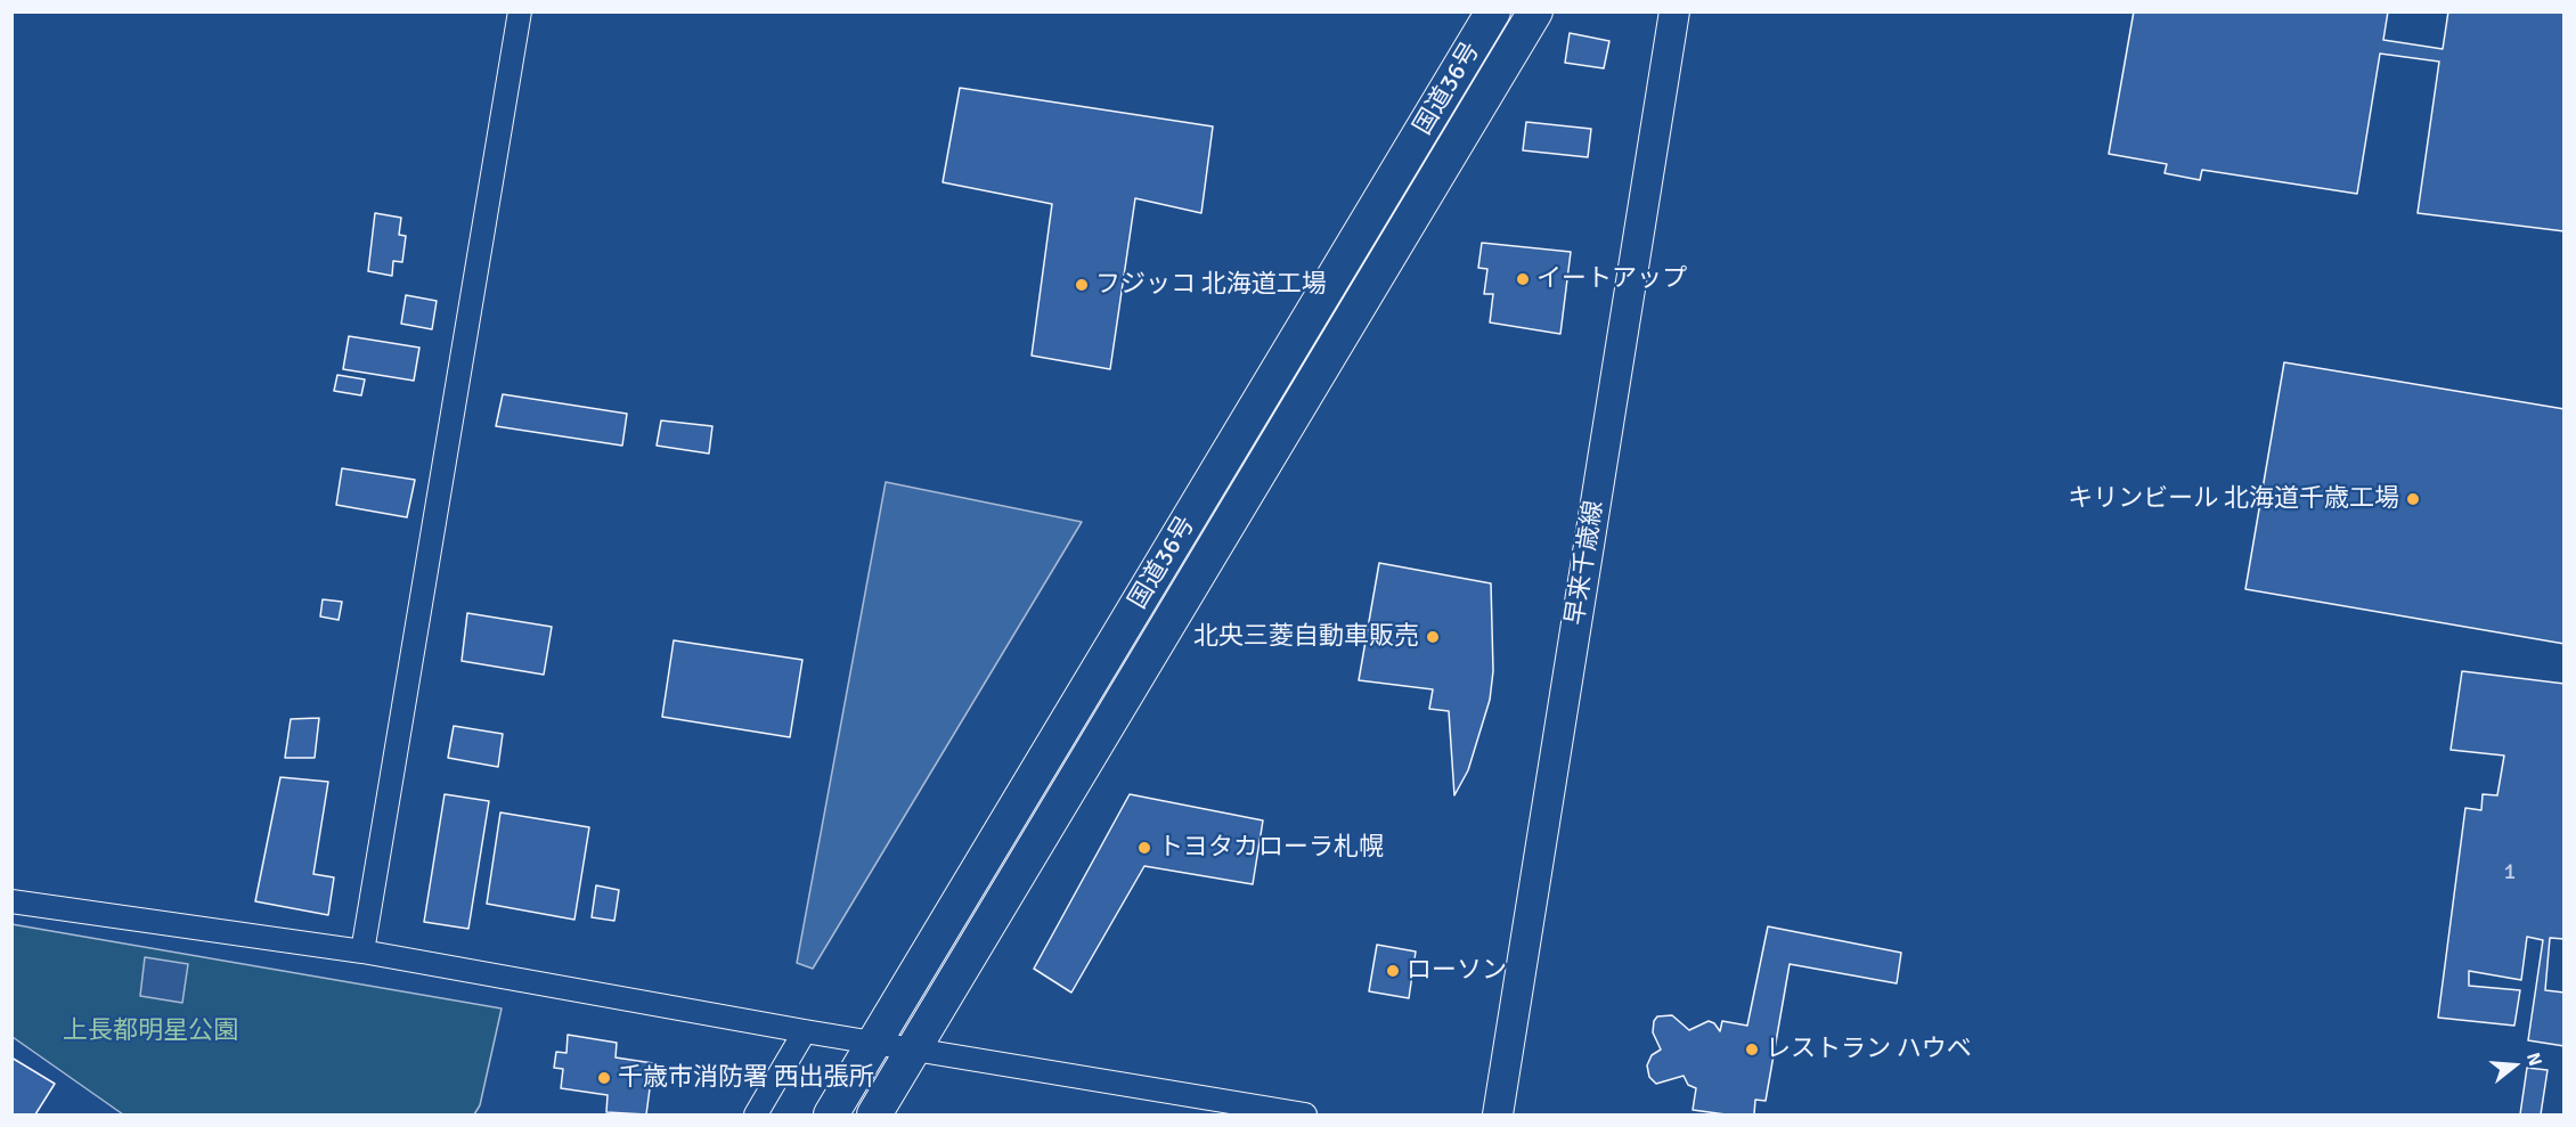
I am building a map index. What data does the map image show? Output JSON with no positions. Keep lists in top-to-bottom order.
{
  "streets": {
    "highway": ["国道36号"],
    "main road": ["早来千歳線"]
  },
  "parks": ["上長都明星公園"],
  "places": [
    "イートアップ",
    "フジッコ 北海道工場",
    "キリンビール 北海道千歳工場",
    "北央三菱自動車販売",
    "トヨタカローラ札幌",
    "ローソン",
    "レストラン ハウベ",
    "千歳市消防署 西出張所"
  ],
  "house_numbers": ["1"],
  "north": "right"
}
